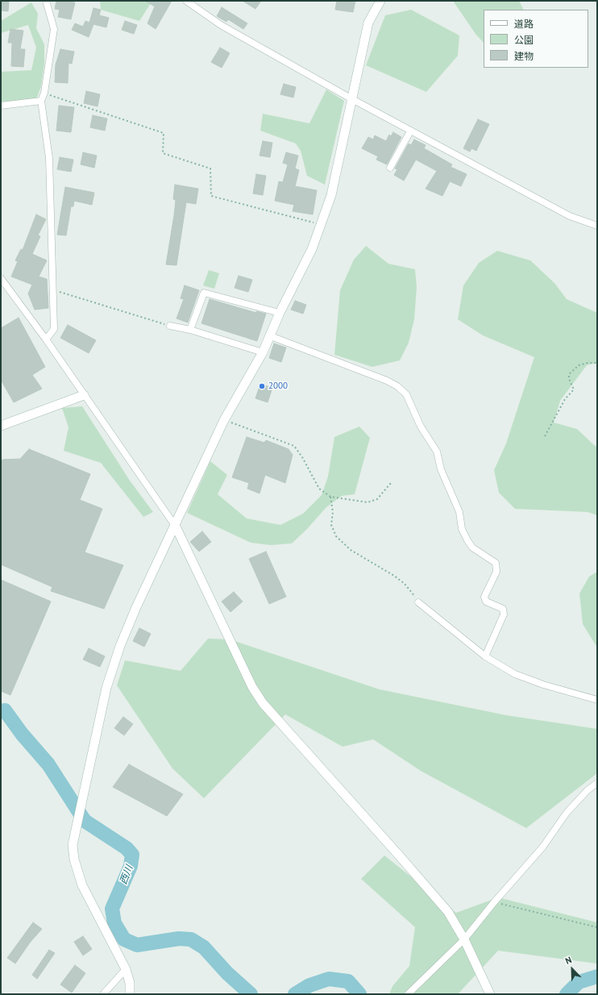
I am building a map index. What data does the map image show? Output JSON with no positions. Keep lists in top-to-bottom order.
{
  "water": ["西川"],
  "places": ["2000"],
  "legend": ["道路", "公園", "建物"],
  "north": "top left"
}
